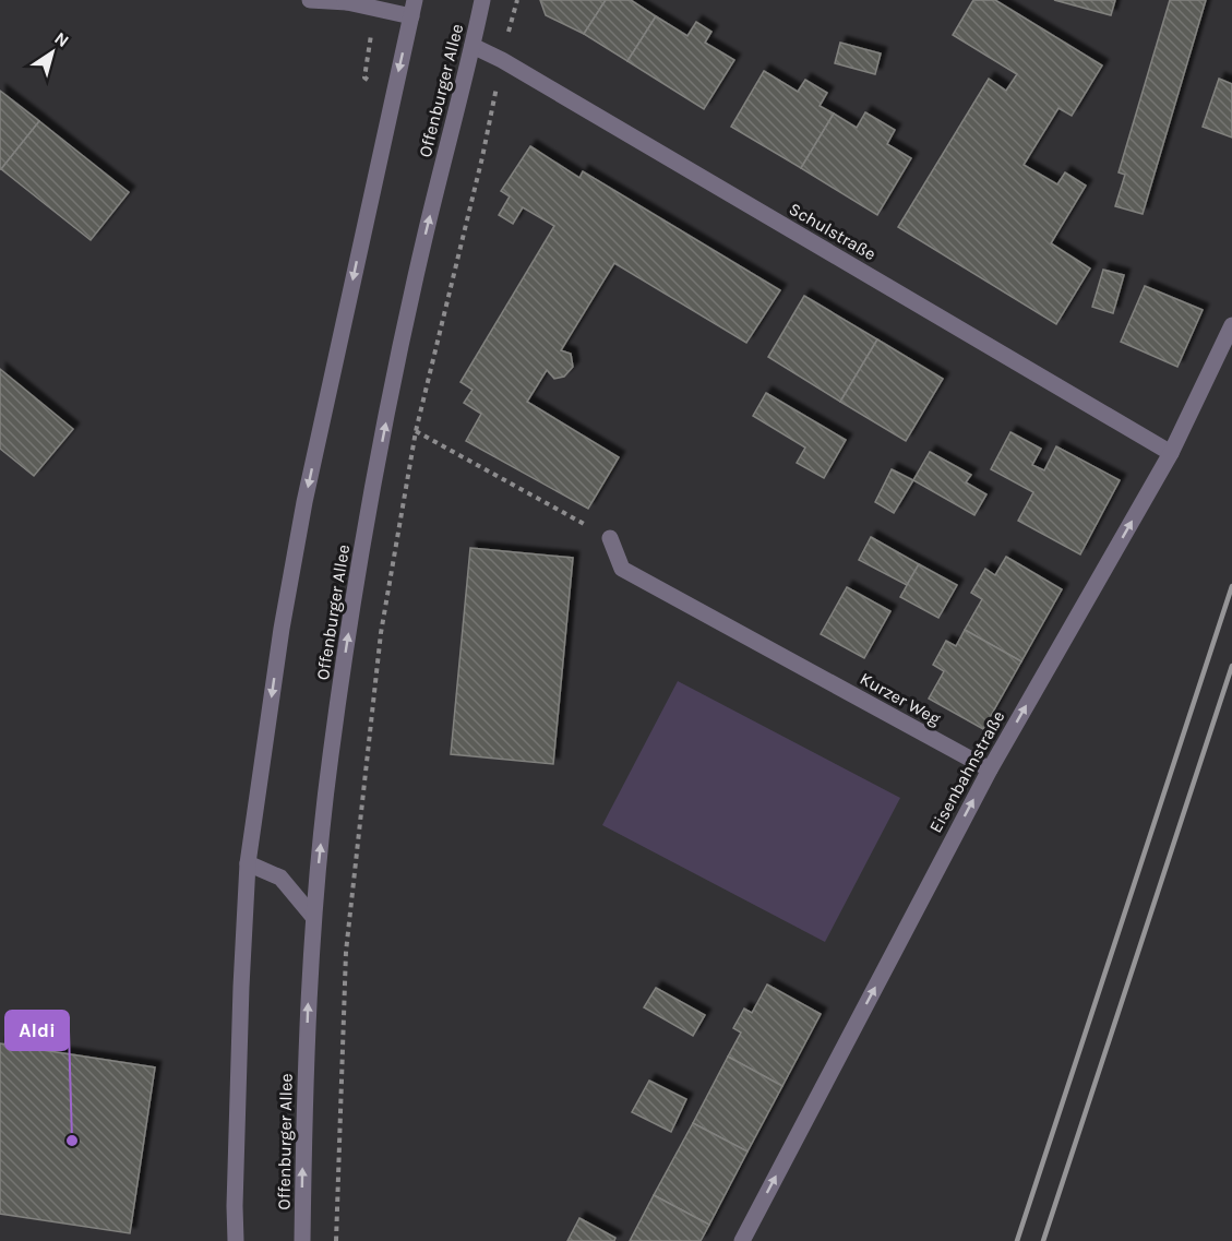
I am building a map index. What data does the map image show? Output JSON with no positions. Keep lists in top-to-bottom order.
{
  "streets": {
    "street": [
      "Offenburger Allee",
      "Schulstraße",
      "Kurzer Weg",
      "Eisenbahnstraße"
    ]
  },
  "crossings": [
    ["Offenburger Allee", "Schulstraße"],
    ["Schulstraße", "Eisenbahnstraße"],
    ["Kurzer Weg", "Eisenbahnstraße"]
  ],
  "one_way": ["Eisenbahnstraße"],
  "places": ["Aldi"],
  "north": "top right"
}
